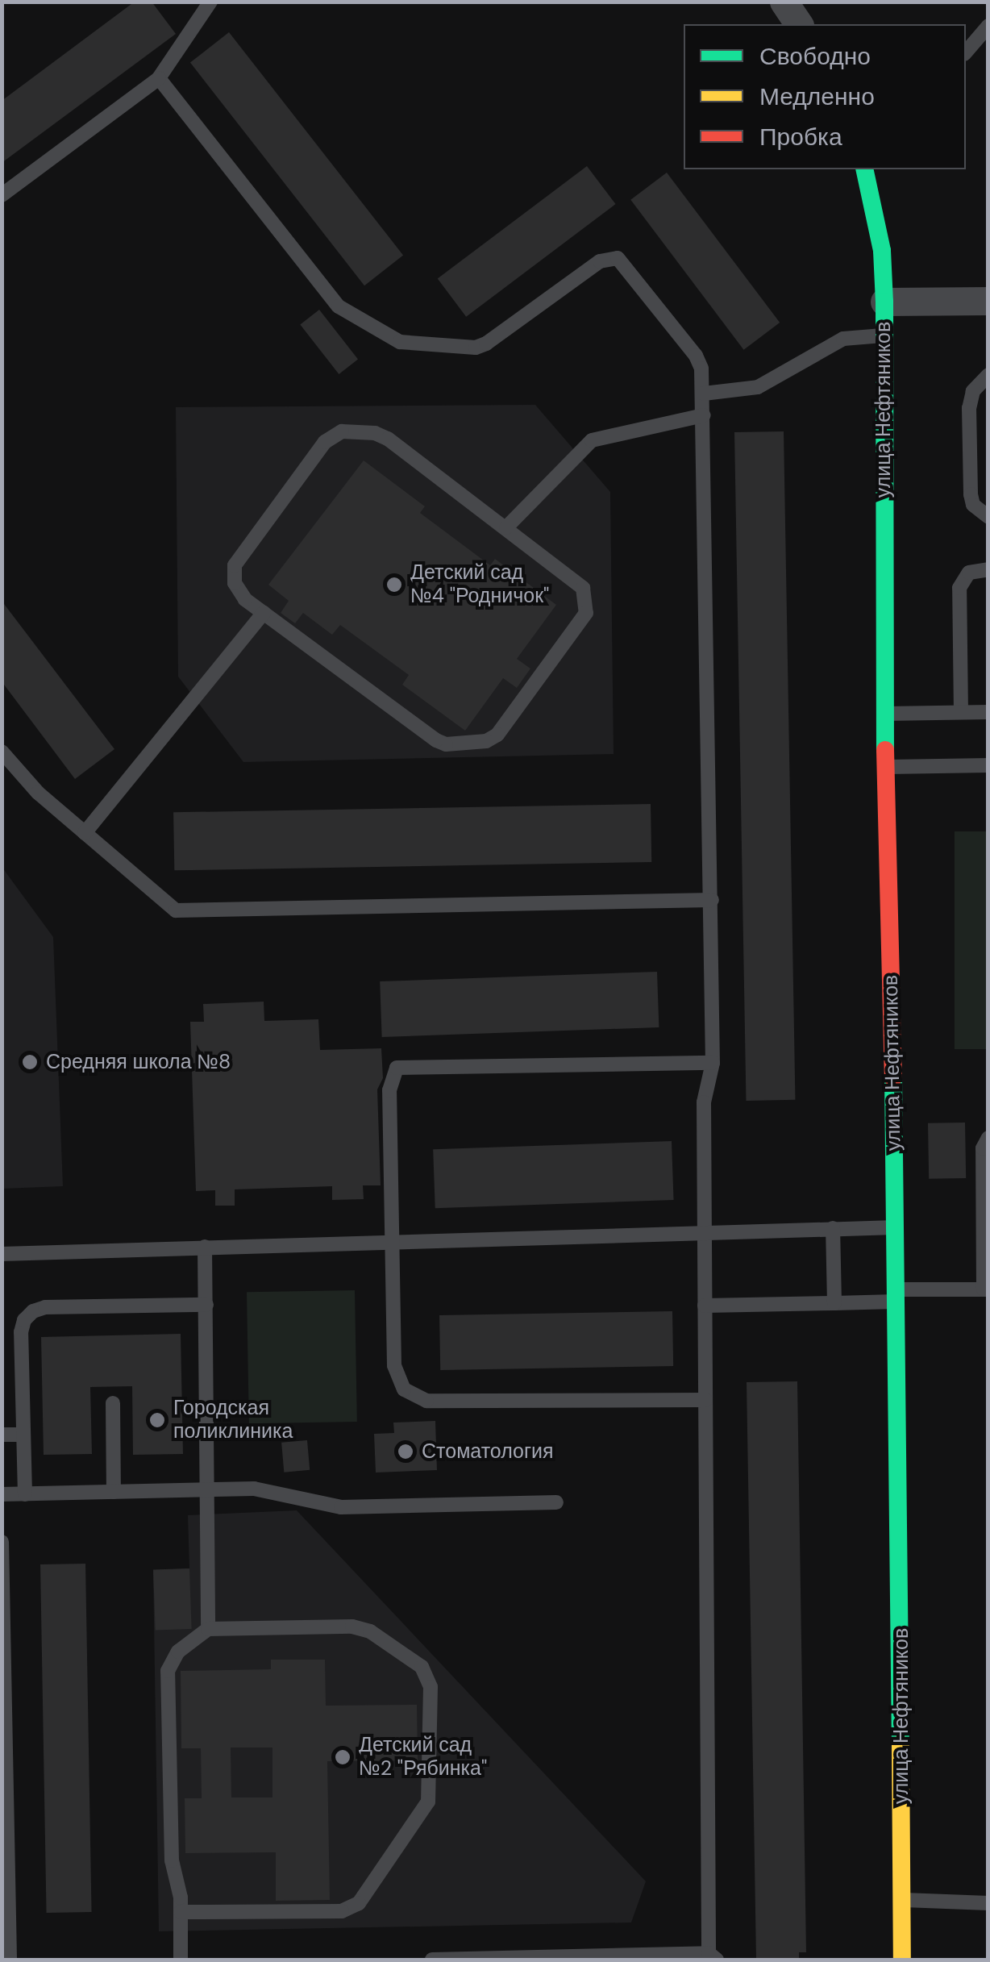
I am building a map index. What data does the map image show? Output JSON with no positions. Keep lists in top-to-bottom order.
{
  "streets": {
    "street": ["улица Нефтяников"]
  },
  "places": [
    "Детский сад №4 \"Родничок\"",
    "Средняя школа №8",
    "Городская поликлиника",
    "Стоматология",
    "Детский сад №2 \"Рябинка\""
  ],
  "legend": ["Свободно", "Медленно", "Пробка"]
}
